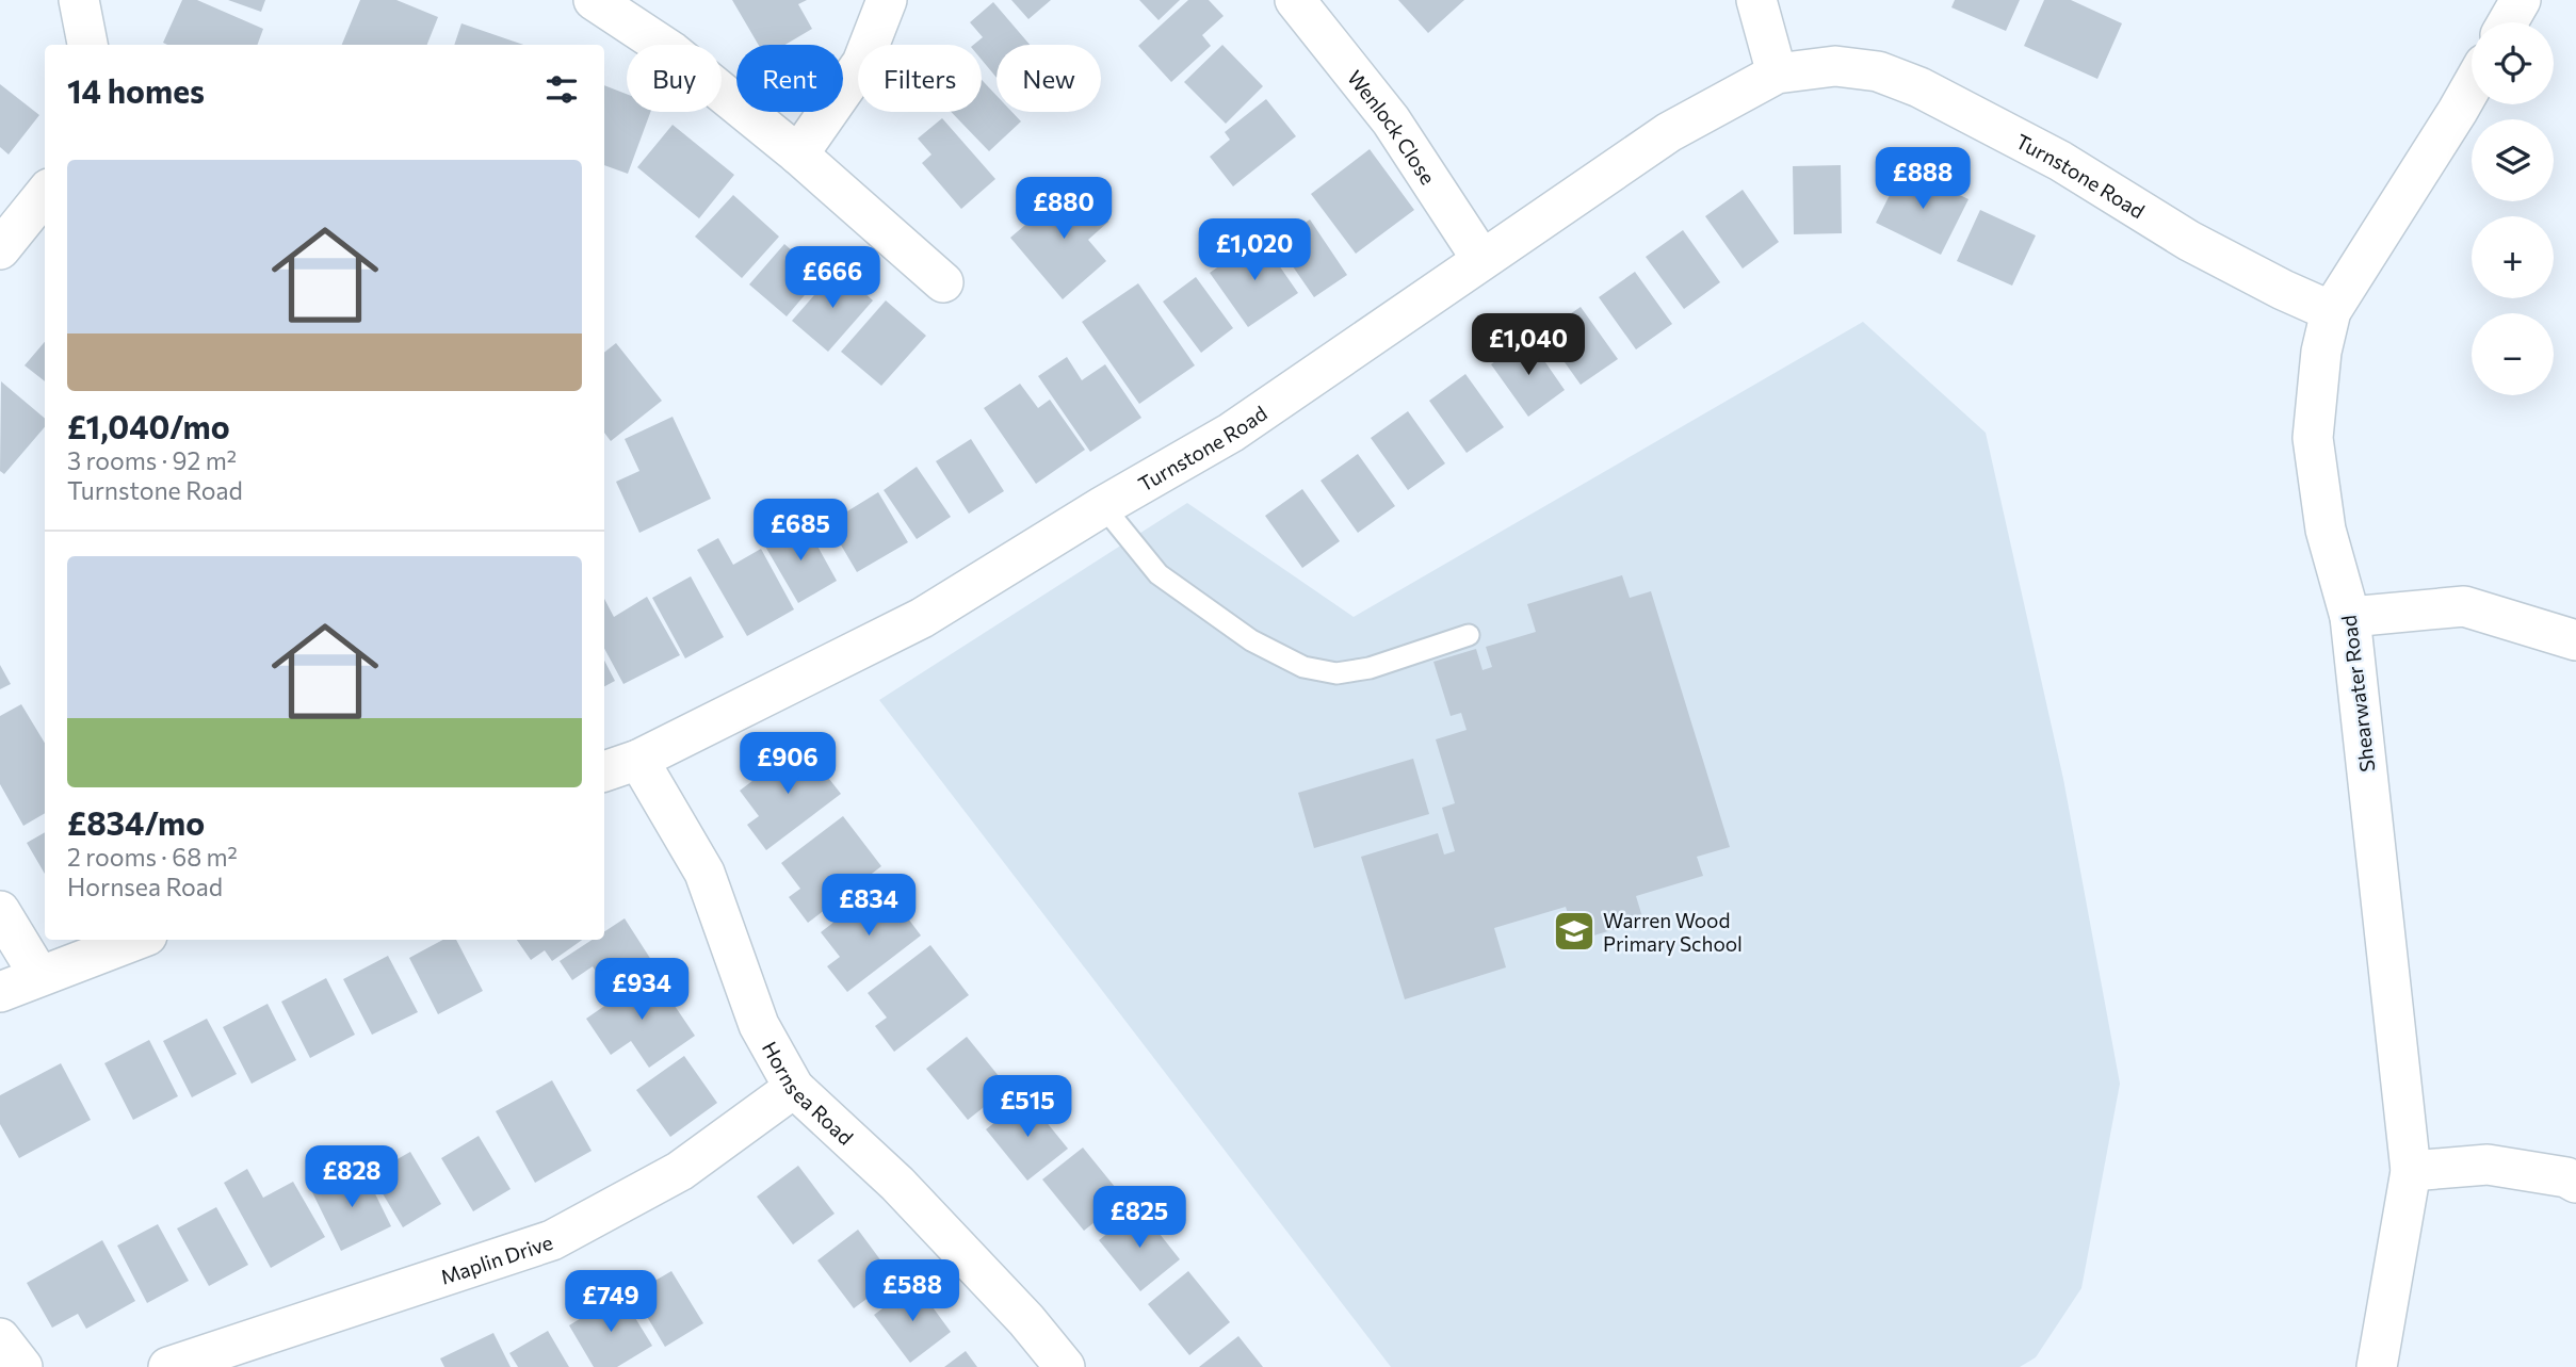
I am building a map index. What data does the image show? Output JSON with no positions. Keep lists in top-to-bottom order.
{
  "streets": {
    "street": [
      "Wenlock Close",
      "Turnstone Road",
      "Shearwater Road",
      "Hornsea Road",
      "Maplin Drive"
    ]
  },
  "crossings": [
    ["Wenlock Close", "Turnstone Road"],
    ["Turnstone Road", "Shearwater Road"],
    ["Turnstone Road", "Hornsea Road"],
    ["Hornsea Road", "Maplin Drive"]
  ],
  "places": {
    "school or university": ["Warren Wood Primary School"]
  },
  "page": {
    "map_buttons": ["+", "−"],
    "chip": [
      "Buy",
      "Rent",
      "Filters",
      "New"
    ],
    "heading": "14 homes",
    "list": [
      {
        "name": "£1,040/mo",
        "note": "3 rooms · 92 m² · Turnstone Road"
      },
      {
        "name": "£834/mo",
        "note": "2 rooms · 68 m² · Hornsea Road"
      }
    ],
    "price": [
      "£888",
      "£880",
      "£1,020",
      "£666",
      "£1,040",
      "£685",
      "£906",
      "£834",
      "£934",
      "£515",
      "£828",
      "£825",
      "£588",
      "£749"
    ]
  }
}
